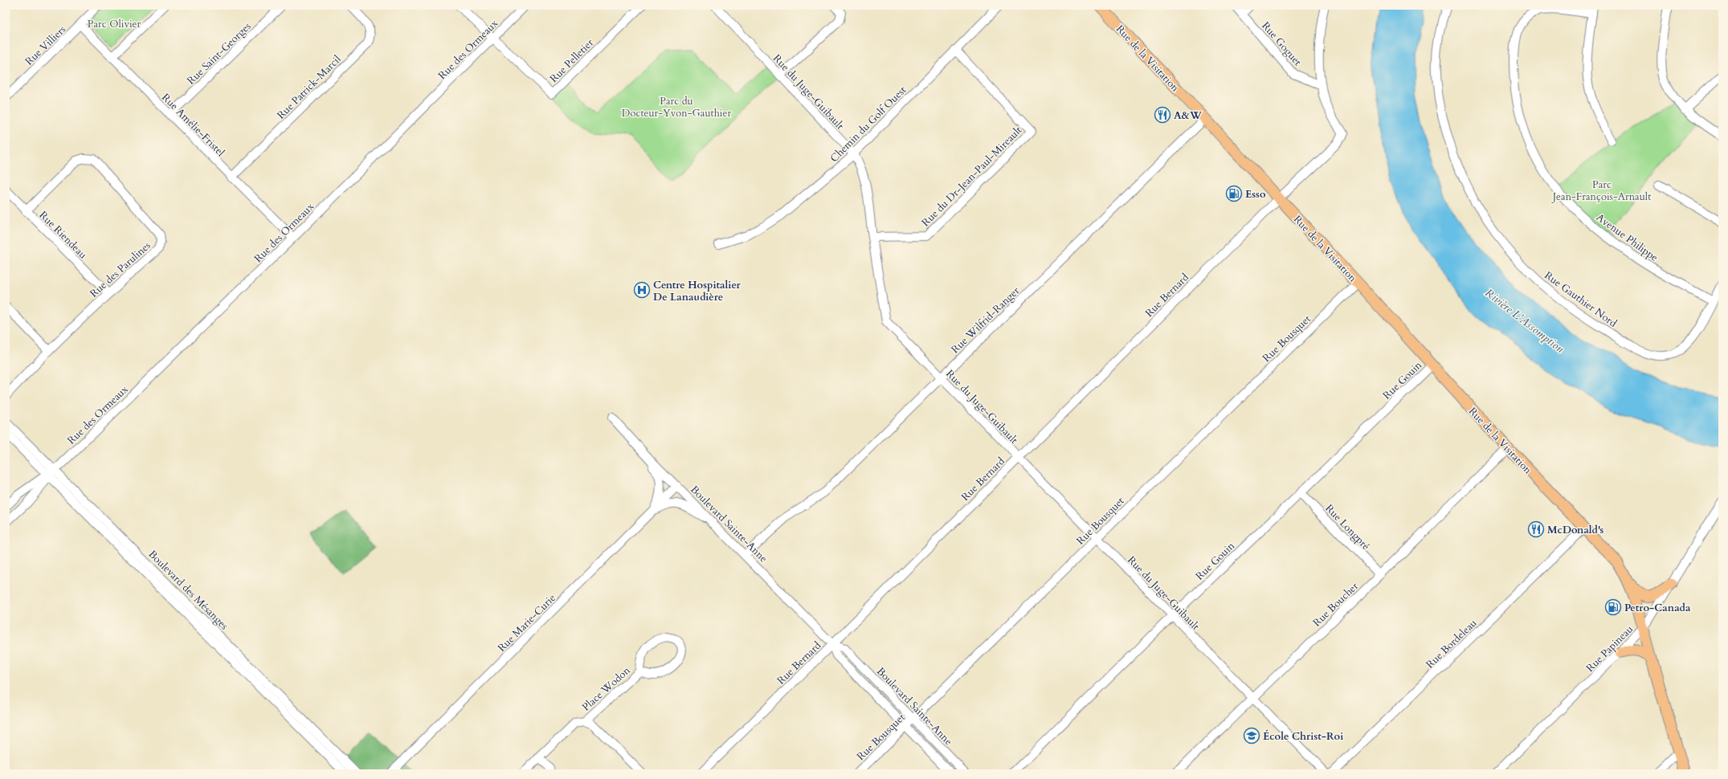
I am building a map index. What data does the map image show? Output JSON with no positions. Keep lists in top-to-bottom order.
{
  "streets": {
    "main road": ["Rue de la Visitation"],
    "street": [
      "Rue Goguet",
      "Rue Villiers",
      "Rue des Ormeaux",
      "Rue Saint-Georges",
      "Rue Pelletier",
      "Rue Patrick-Marcil",
      "Rue du Juge-Guibault",
      "Chemin du Golf Ouest",
      "Rue Amélie-Fristel",
      "Rue du Dr-Jean-Paul-Mireault",
      "Rue Riendeau",
      "Avenue Philippe",
      "Rue des Parulines",
      "Rue Bernard",
      "Rue Gauthier Nord",
      "Rue Wilfrid-Ranger",
      "Rue Bousquet",
      "Rue Gouin",
      "Boulevard Sainte-Anne",
      "Rue Longpré",
      "Boulevard des Mésanges",
      "Rue Boucher",
      "Rue Marie-Curie",
      "Rue Bordeleau",
      "Rue Papineau",
      "Place Wodon"
    ]
  },
  "crossings": [
    ["Rue Goguet", "Rue Bernard"],
    ["Rue Villiers", "Rue Amélie-Fristel"],
    ["Rue des Ormeaux", "Rue Pelletier"],
    ["Rue des Ormeaux", "Rue Amélie-Fristel"],
    ["Rue des Ormeaux", "Boulevard des Mésanges"],
    ["Rue Saint-Georges", "Rue Amélie-Fristel"],
    ["Rue de la Visitation", "Rue Bernard"],
    ["Rue de la Visitation", "Rue Wilfrid-Ranger"],
    ["Rue de la Visitation", "Rue Bousquet"],
    ["Rue de la Visitation", "Rue Gouin"],
    ["Rue de la Visitation", "Rue Boucher"],
    ["Rue de la Visitation", "Rue Bordeleau"],
    ["Rue Patrick-Marcil", "Rue Amélie-Fristel"],
    ["Rue du Juge-Guibault", "Chemin du Golf Ouest"],
    ["Rue du Juge-Guibault", "Rue du Dr-Jean-Paul-Mireault"],
    ["Rue du Juge-Guibault", "Rue Bernard"],
    ["Rue du Juge-Guibault", "Rue Wilfrid-Ranger"],
    ["Rue du Juge-Guibault", "Rue Bousquet"],
    ["Rue du Juge-Guibault", "Rue Gouin"],
    ["Rue du Juge-Guibault", "Rue Boucher"],
    ["Chemin du Golf Ouest", "Rue du Dr-Jean-Paul-Mireault"],
    ["Rue Riendeau", "Rue des Parulines"],
    ["Avenue Philippe", "Rue Gauthier Nord"],
    ["Rue Bernard", "Boulevard Sainte-Anne"],
    ["Rue Wilfrid-Ranger", "Boulevard Sainte-Anne"],
    ["Rue Bousquet", "Boulevard Sainte-Anne"],
    ["Rue Gouin", "Rue Longpré"],
    ["Boulevard Sainte-Anne", "Rue Marie-Curie"],
    ["Rue Longpré", "Rue Boucher"]
  ],
  "water": ["Rivière L'Assomption"],
  "parks": ["Parc Olivier", "Parc du Docteur-Yvon-Gauthier", "Parc Jean-François-Arnault"],
  "places": {
    "restaurant": ["A&W", "McDonald's"],
    "fuel station": ["Esso", "Petro-Canada"],
    "hospital": ["Centre Hospitalier De Lanaudière"],
    "school or university": ["École Christ-Roi"]
  }
}
